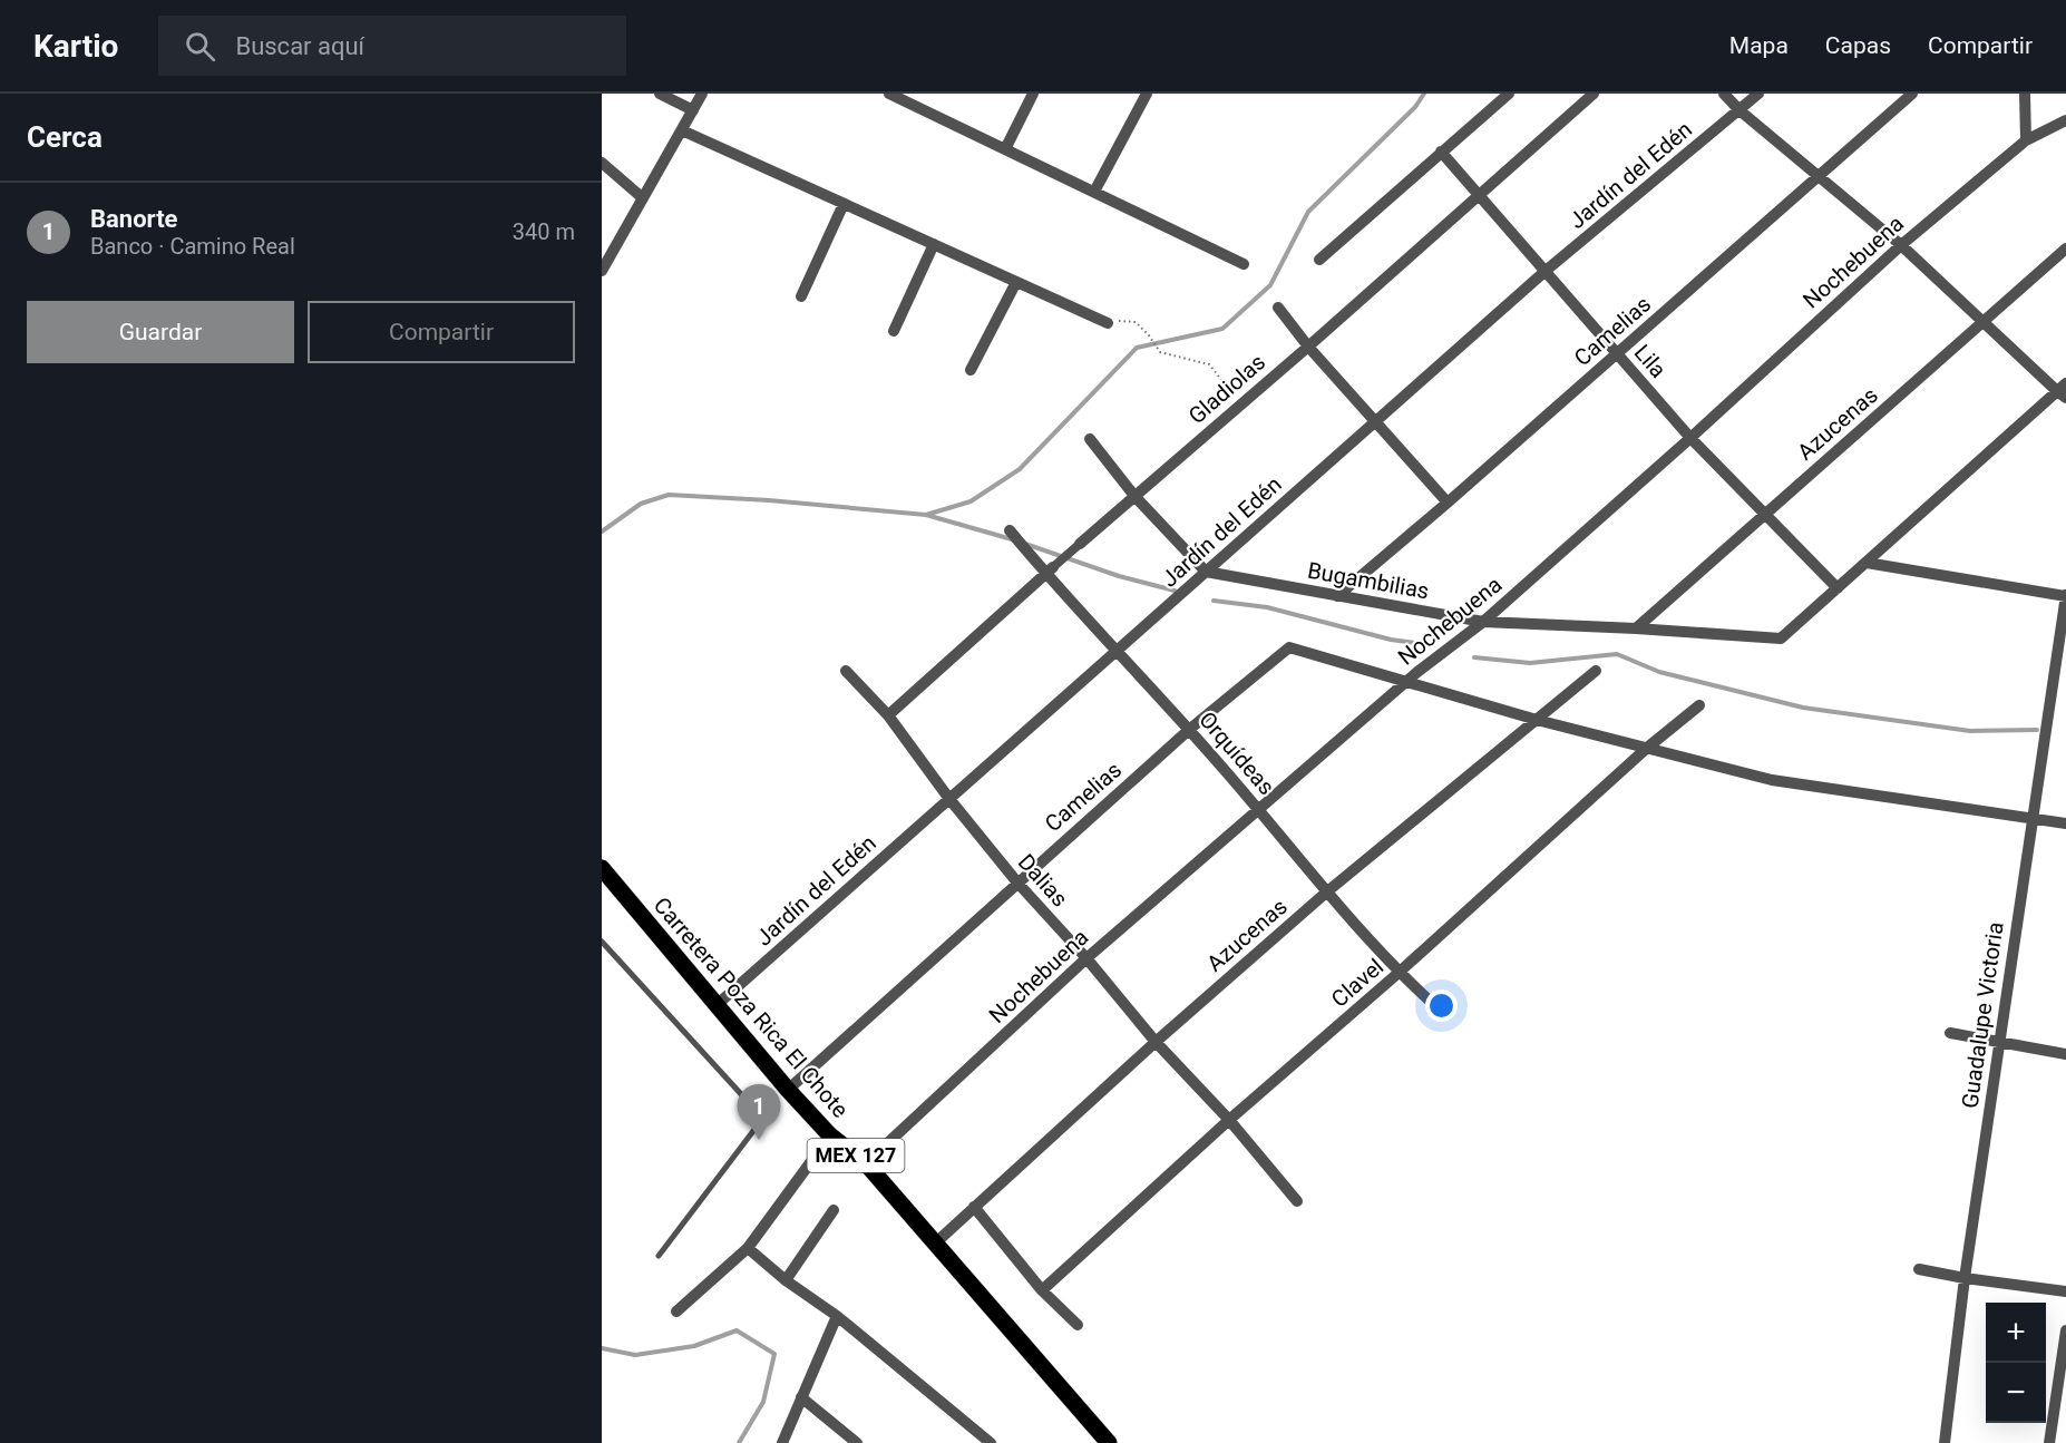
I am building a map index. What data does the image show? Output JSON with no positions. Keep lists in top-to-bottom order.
{
  "streets": {
    "main road": ["Carretera Poza Rica El Chote", "MEX 127"],
    "street": [
      "Jardín del Edén",
      "Nochebuena",
      "Camelias",
      "Lila",
      "Gladiolas",
      "Azucenas",
      "Bugambilias",
      "Orquídeas",
      "Dalias",
      "Clavel",
      "Guadalupe Victoria"
    ]
  },
  "crossings": [
    ["Jardín del Edén", "Lila"],
    ["Jardín del Edén", "Bugambilias"],
    ["Jardín del Edén", "Orquídeas"],
    ["Jardín del Edén", "Dalias"],
    ["Jardín del Edén", "Carretera Poza Rica El Chote"],
    ["Nochebuena", "Camelias"],
    ["Nochebuena", "Lila"],
    ["Nochebuena", "Bugambilias"],
    ["Nochebuena", "Orquídeas"],
    ["Nochebuena", "Dalias"],
    ["Nochebuena", "Carretera Poza Rica El Chote"],
    ["Camelias", "Lila"],
    ["Camelias", "Bugambilias"],
    ["Camelias", "Orquídeas"],
    ["Camelias", "Dalias"],
    ["Camelias", "Carretera Poza Rica El Chote"],
    ["Lila", "Gladiolas"],
    ["Lila", "Azucenas"],
    ["Lila", "Bugambilias"],
    ["Gladiolas", "Orquídeas"],
    ["Gladiolas", "Dalias"],
    ["Azucenas", "Bugambilias"],
    ["Azucenas", "Orquídeas"],
    ["Azucenas", "Dalias"],
    ["Azucenas", "Carretera Poza Rica El Chote"],
    ["Orquídeas", "Clavel"],
    ["Dalias", "Clavel"]
  ],
  "page": {
    "header": "Kartio",
    "search": "Buscar aquí",
    "nav": ["Mapa", "Capas", "Compartir"],
    "heading": "Cerca",
    "list": [
      {
        "mark": "1",
        "name": "Banorte",
        "note": "Banco · Camino Real",
        "value": "340 m"
      }
    ],
    "buttons": ["Guardar", "Compartir"],
    "pins": "1",
    "map_buttons": ["+", "−"]
  }
}
